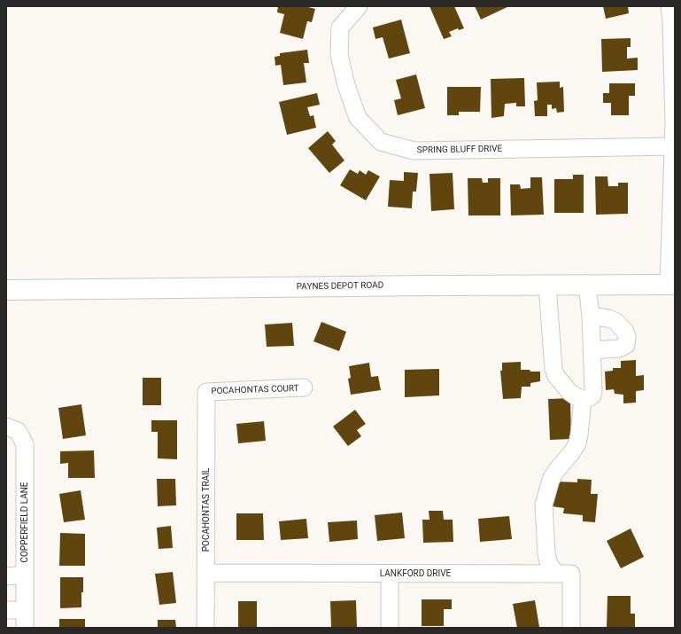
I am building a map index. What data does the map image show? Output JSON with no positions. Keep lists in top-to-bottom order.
{
  "streets": {
    "main road": ["PAYNES DEPOT ROAD"],
    "street": [
      "SPRING BLUFF DRIVE",
      "POCAHONTAS COURT",
      "POCAHONTAS TRAIL",
      "COPPERFIELD LANE",
      "LANKFORD DRIVE"
    ]
  },
  "crossings": [
    ["POCAHONTAS COURT", "POCAHONTAS TRAIL"],
    ["POCAHONTAS TRAIL", "LANKFORD DRIVE"]
  ]
}
